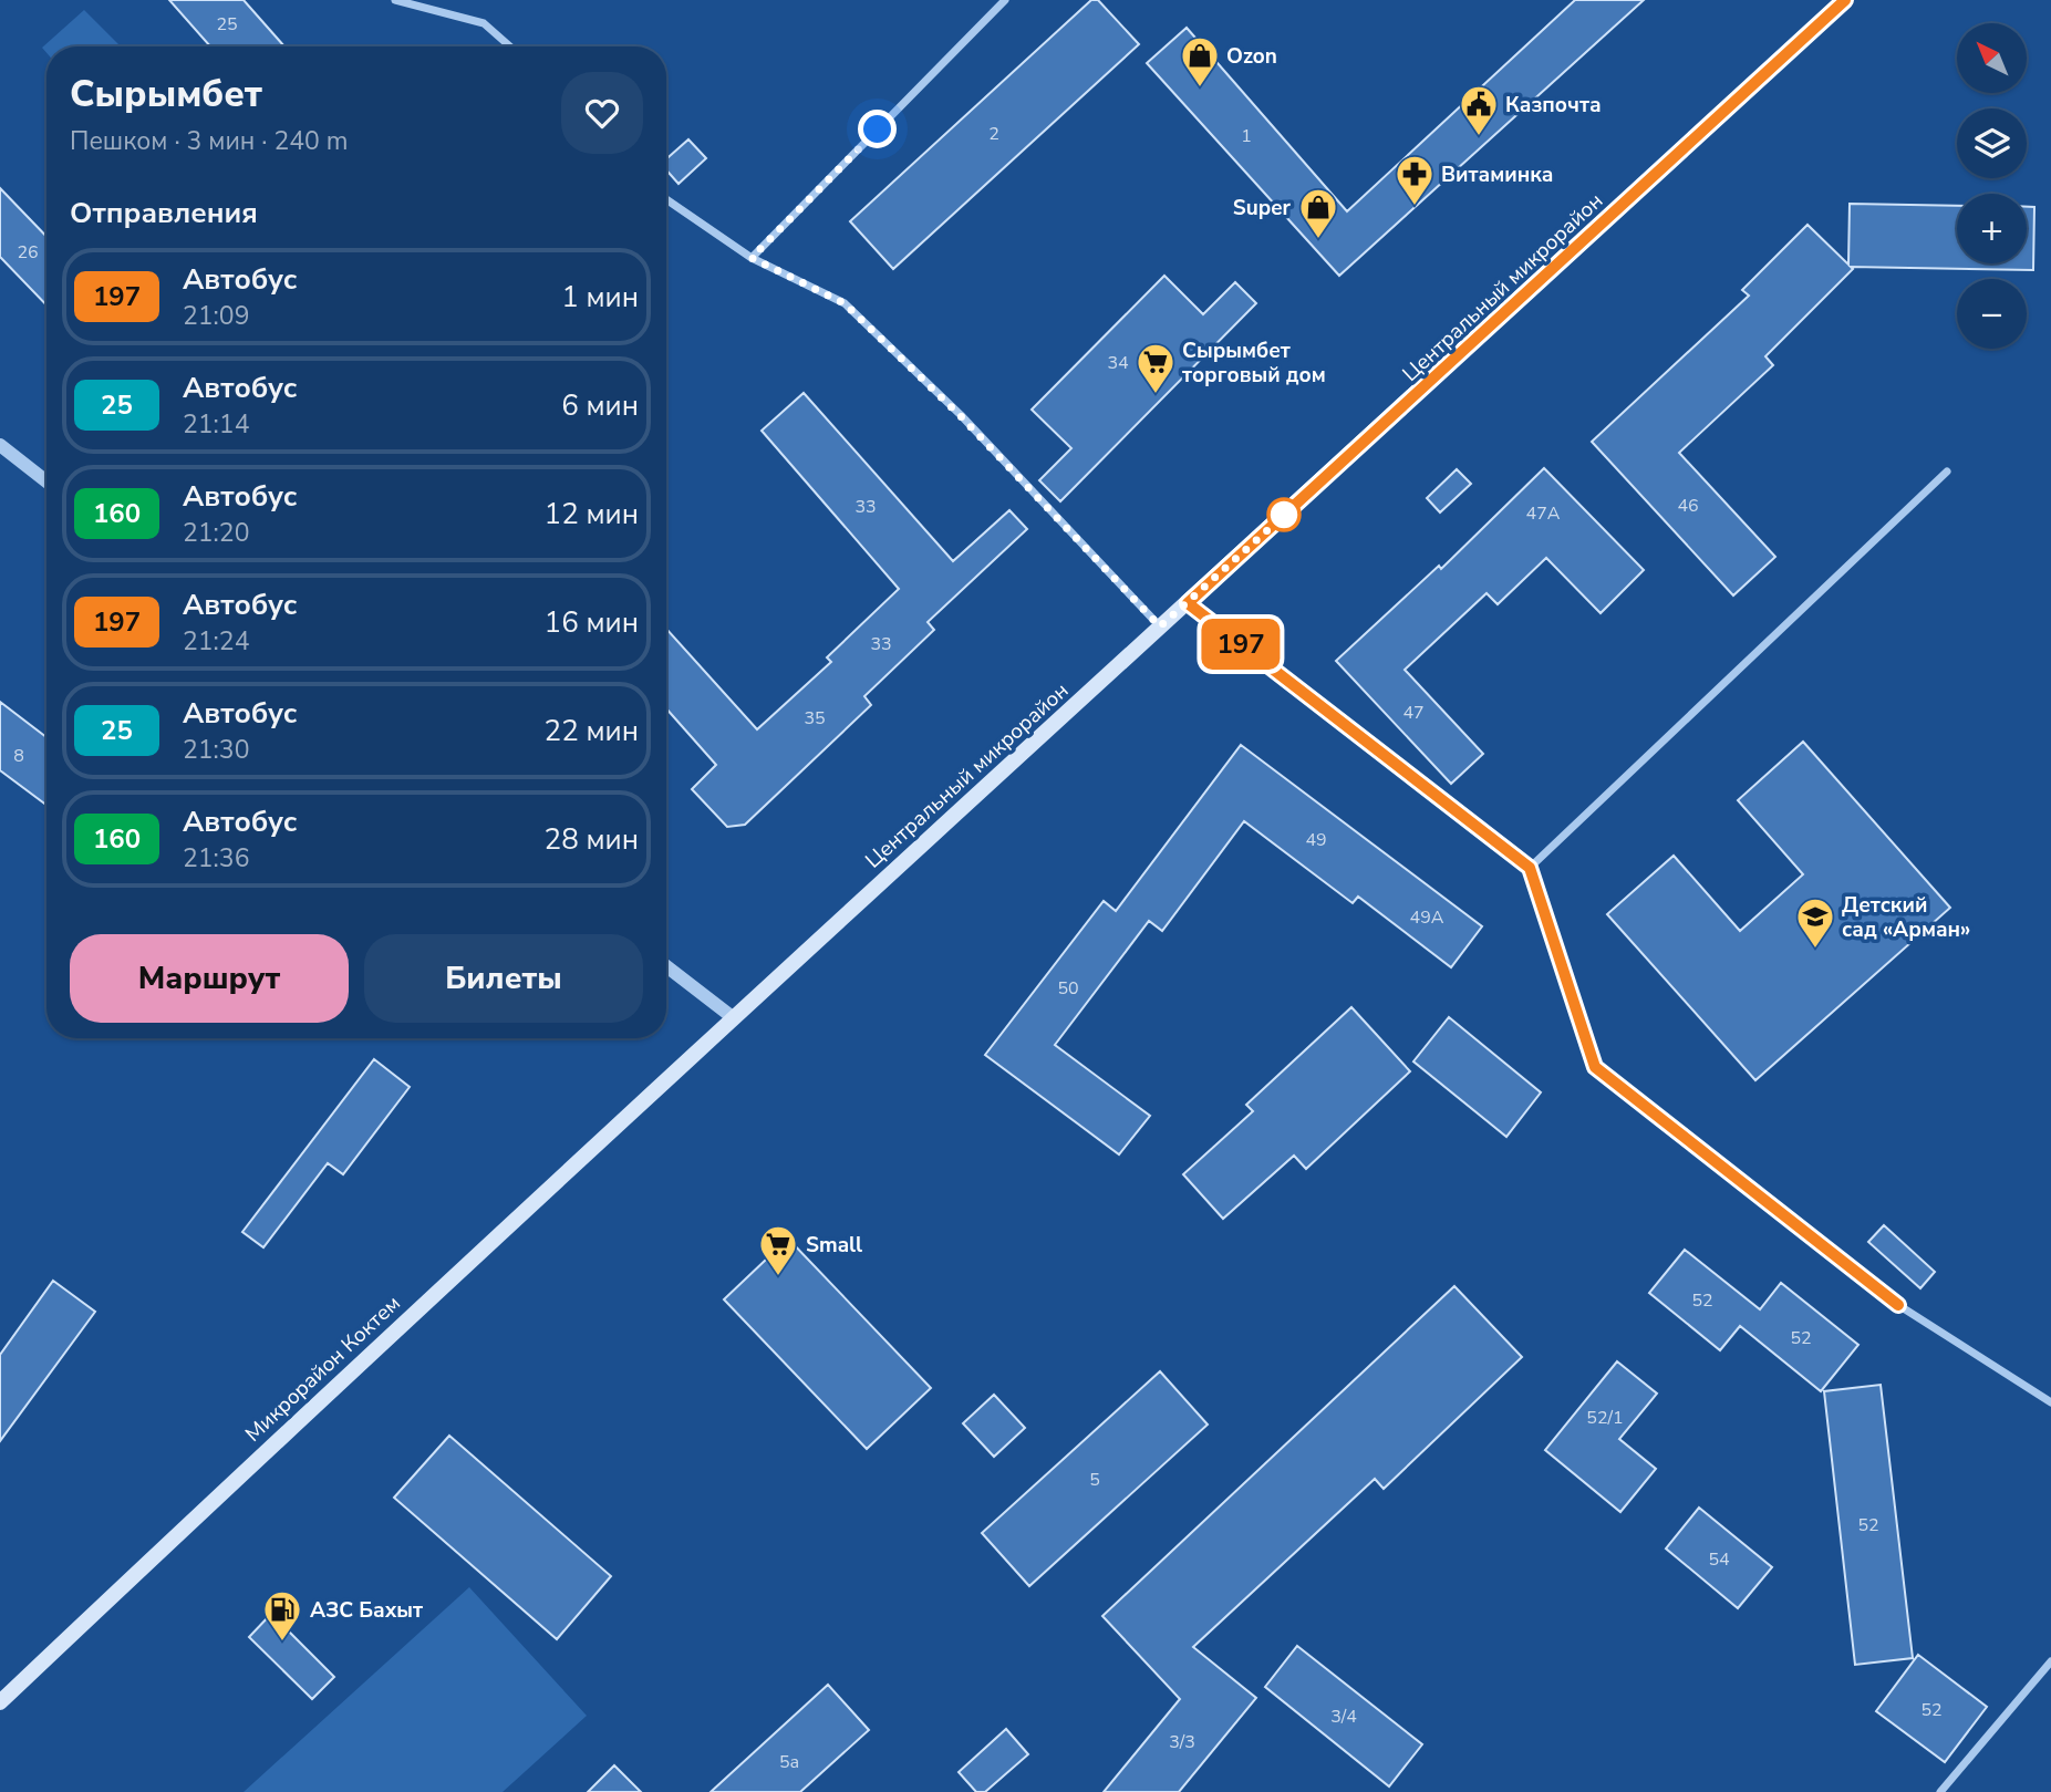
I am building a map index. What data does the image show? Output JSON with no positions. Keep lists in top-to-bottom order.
{
  "streets": {
    "main road": ["Центральный микрорайон", "Микрорайон Коктем"]
  },
  "crossings": [
    ["Центральный микрорайон", "Микрорайон Коктем"]
  ],
  "places": {
    "shop": ["Ozon", "Super"],
    "public building": ["Казпочта"],
    "pharmacy": ["Витаминка"],
    "supermarket": ["Сырымбет торговый дом", "Small"],
    "school or university": ["Детский сад «Арман»"],
    "fuel station": ["АЗС Бахыт"]
  },
  "lines": ["bus line 197"],
  "house_numbers": [
    "25",
    "2",
    "1",
    "26",
    "34",
    "46",
    "33",
    "47А",
    "33",
    "47",
    "35",
    "8",
    "49",
    "49А",
    "50",
    "52",
    "52",
    "52/1",
    "5",
    "52",
    "54",
    "52",
    "3/4",
    "3/3",
    "5а"
  ],
  "north": "top left",
  "page": {
    "on_map": "197",
    "map_buttons": ["+", "−"],
    "heading": [
      ["Сырымбет", "Пешком · 3 мин · 240 m"],
      "Отправления"
    ],
    "list": [
      {
        "mark": "197",
        "name": "Автобус",
        "note": "21:09",
        "value": "1 мин"
      },
      {
        "mark": "25",
        "name": "Автобус",
        "note": "21:14",
        "value": "6 мин"
      },
      {
        "mark": "160",
        "name": "Автобус",
        "note": "21:20",
        "value": "12 мин"
      },
      {
        "mark": "197",
        "name": "Автобус",
        "note": "21:24",
        "value": "16 мин"
      },
      {
        "mark": "25",
        "name": "Автобус",
        "note": "21:30",
        "value": "22 мин"
      },
      {
        "mark": "160",
        "name": "Автобус",
        "note": "21:36",
        "value": "28 мин"
      }
    ],
    "buttons": ["Маршрут", "Билеты"]
  }
}
